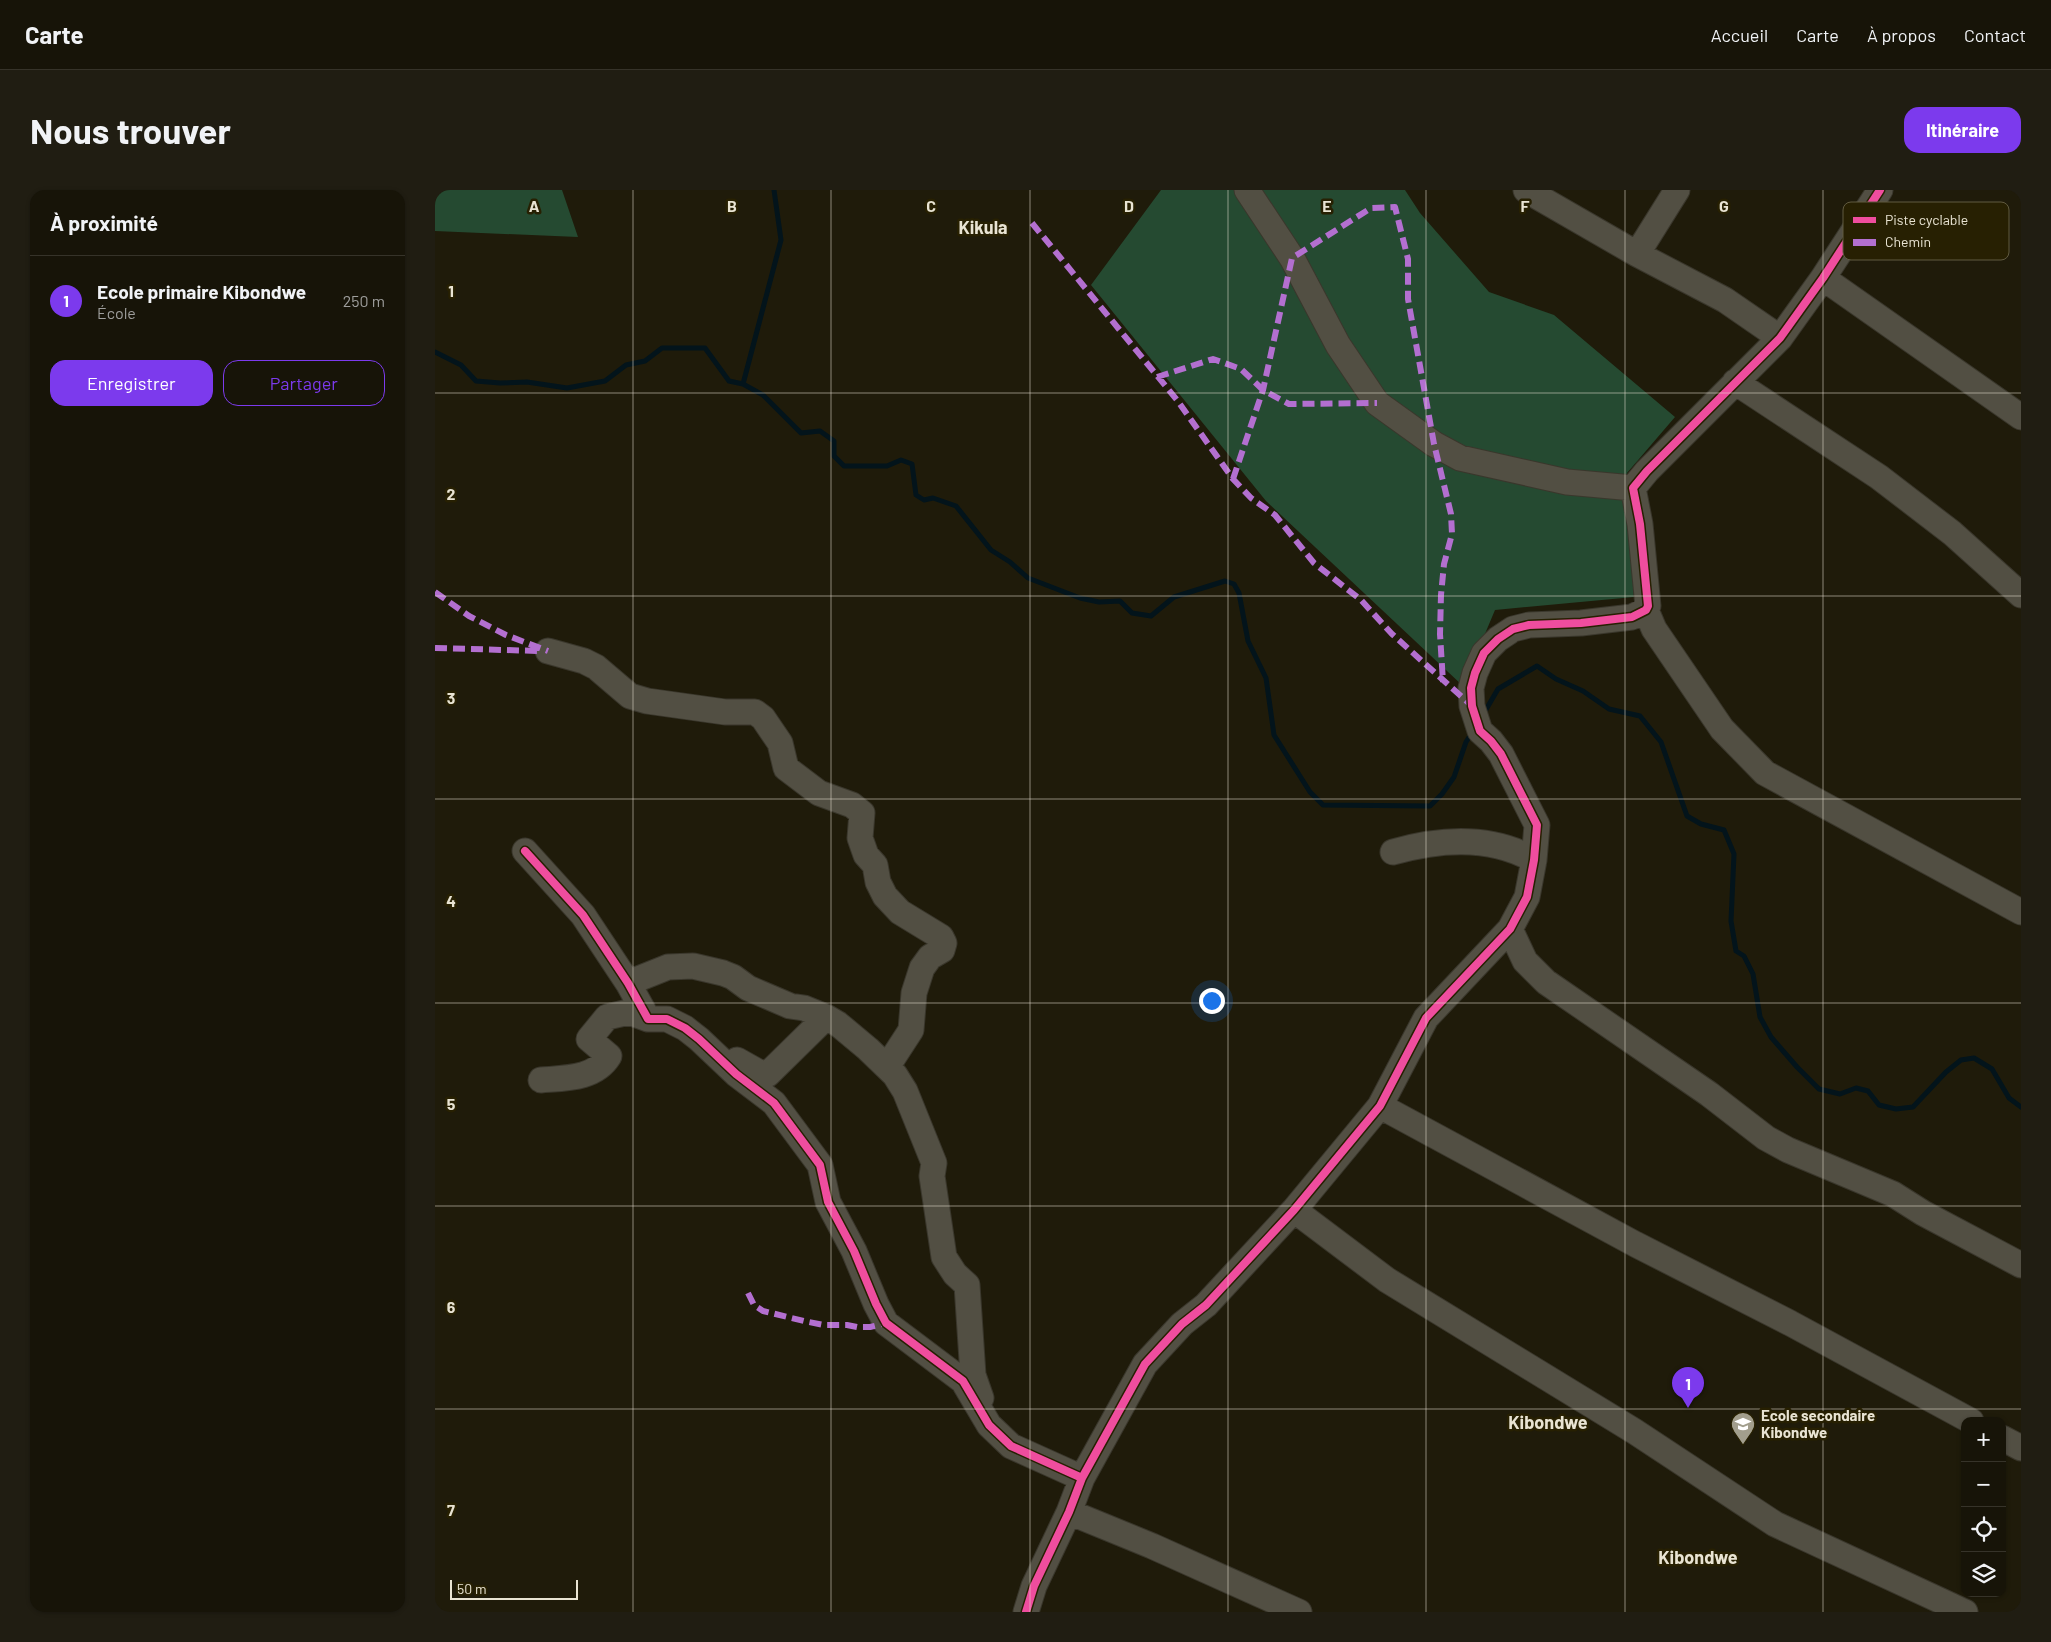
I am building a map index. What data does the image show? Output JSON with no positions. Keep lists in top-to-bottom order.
{
  "districts": ["Kikula", "Kibondwe", "Kibondwe"],
  "places": {
    "school or university": ["Ecole secondaire Kibondwe"]
  },
  "legend": ["Piste cyclable", "Chemin"],
  "scale_bar": "50 m",
  "page": {
    "header": "Carte",
    "nav": [
      "Accueil",
      "Carte",
      "À propos",
      "Contact"
    ],
    "buttons": [
      "Itinéraire",
      ["Enregistrer", "Partager"]
    ],
    "title": "Nous trouver",
    "heading": "À proximité",
    "list": [
      {
        "mark": "1",
        "name": "Ecole primaire Kibondwe",
        "note": "École",
        "value": "250 m"
      }
    ],
    "pins": "1",
    "map_buttons": ["+", "−"],
    "scale": "50 m"
  },
  "grid": {
    "columns": [
      "A",
      "B",
      "C",
      "D",
      "E",
      "F",
      "G"
    ],
    "rows": [
      "1",
      "2",
      "3",
      "4",
      "5",
      "6",
      "7"
    ]
  }
}
